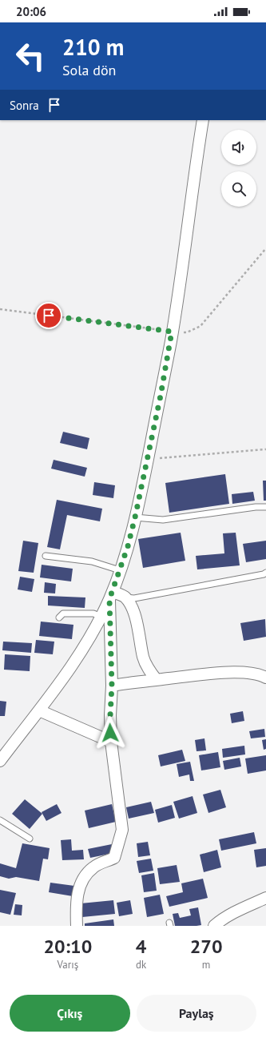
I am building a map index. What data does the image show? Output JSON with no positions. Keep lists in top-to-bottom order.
{
  "page": {
    "status": "20:06",
    "turn": ["210 m", "Sola dön"],
    "then": "Sonra",
    "eta": [
      "20:10",
      "Varış",
      "4",
      "dk",
      "270",
      "m"
    ],
    "buttons": ["Çıkış", "Paylaş"]
  }
}
